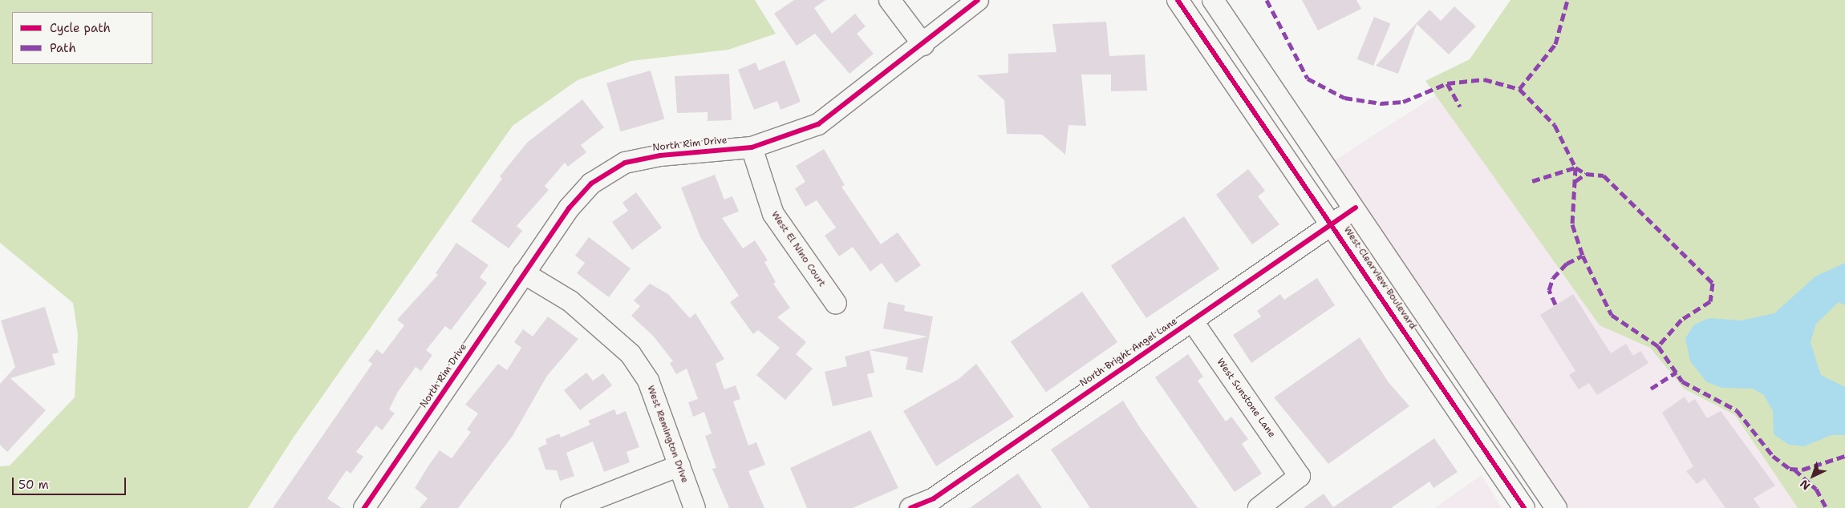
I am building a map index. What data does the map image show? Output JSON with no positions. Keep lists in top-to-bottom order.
{
  "streets": {
    "street": [
      "North Rim Drive",
      "West El Nino Court",
      "West Clearview Boulevard",
      "North Bright Angel Lane",
      "West Sunstone Lane",
      "West Remington Drive"
    ]
  },
  "crossings": [
    ["North Rim Drive", "West El Nino Court"],
    ["North Rim Drive", "West Remington Drive"],
    ["West Clearview Boulevard", "North Bright Angel Lane"],
    ["North Bright Angel Lane", "West Sunstone Lane"]
  ],
  "legend": ["Cycle path", "Path"],
  "scale_bar": "50 m",
  "north": "bottom left"
}
